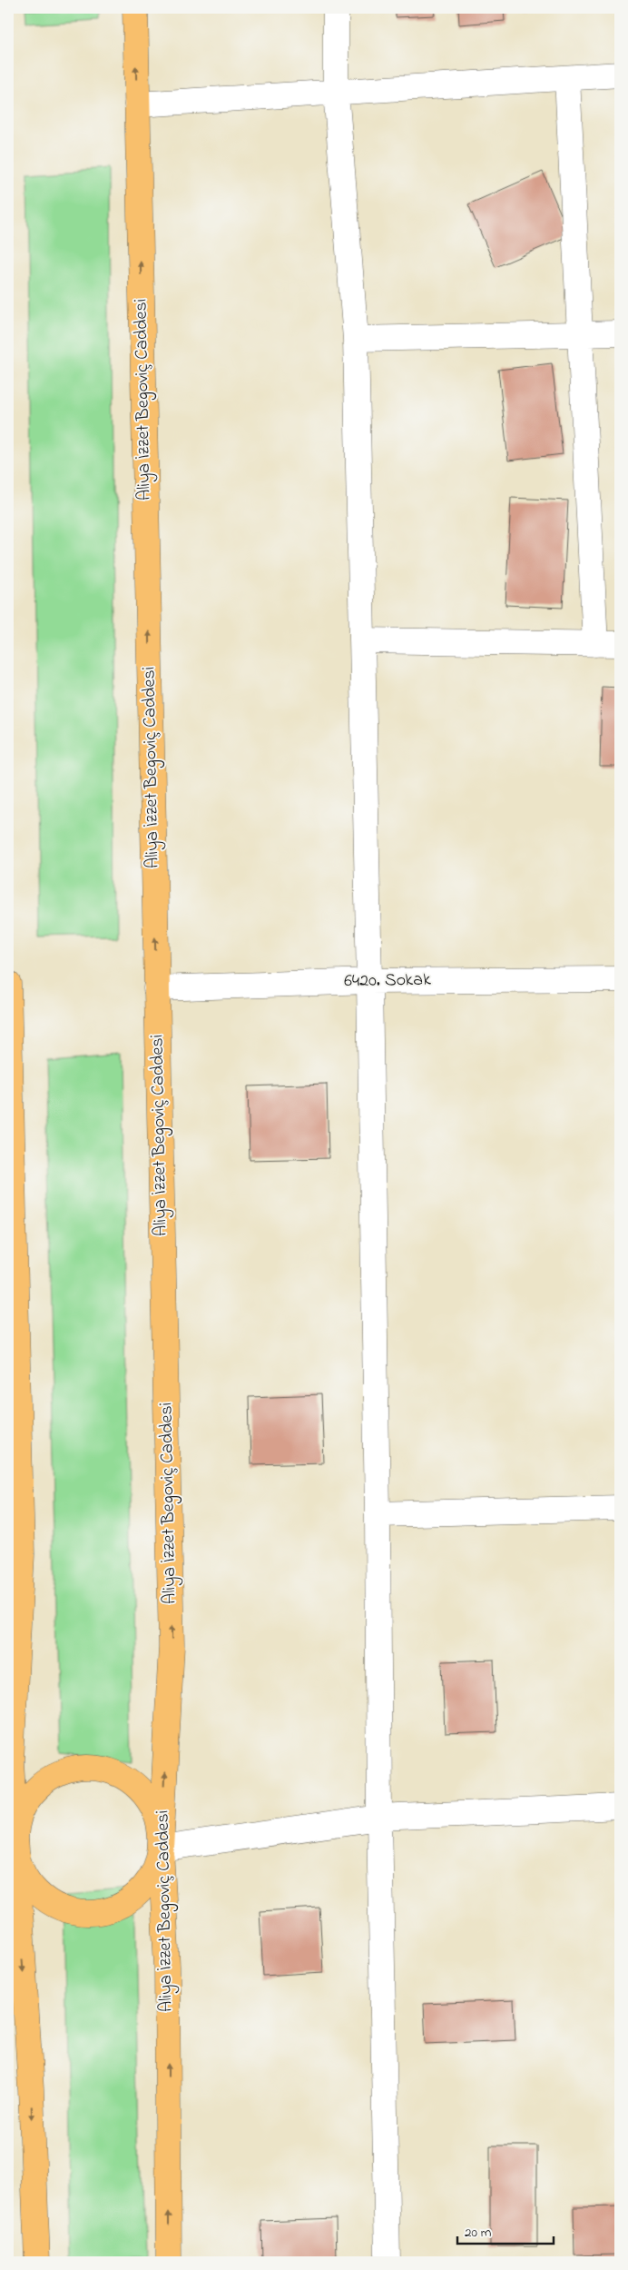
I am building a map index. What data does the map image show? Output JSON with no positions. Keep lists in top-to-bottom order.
{
  "streets": {
    "main road": ["Aliya İzzet Begoviç Caddesi"],
    "street": ["6420. Sokak"]
  },
  "crossings": [
    ["Aliya İzzet Begoviç Caddesi", "6420. Sokak"]
  ],
  "scale_bar": "20 m"
}
